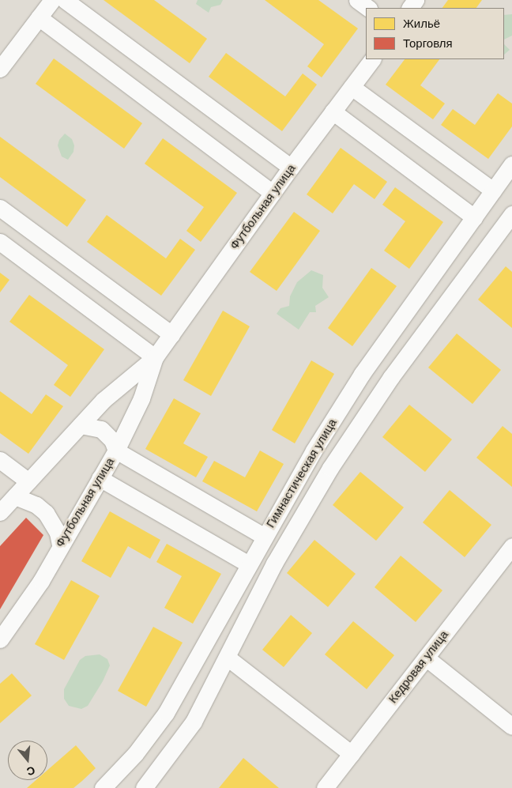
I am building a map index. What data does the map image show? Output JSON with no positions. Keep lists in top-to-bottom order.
{
  "streets": {
    "street": ["Футбольная улица", "Гимнастическая улица", "Кедровая улица"]
  },
  "legend": ["Жильё", "Торговля"],
  "north": "bottom"
}
